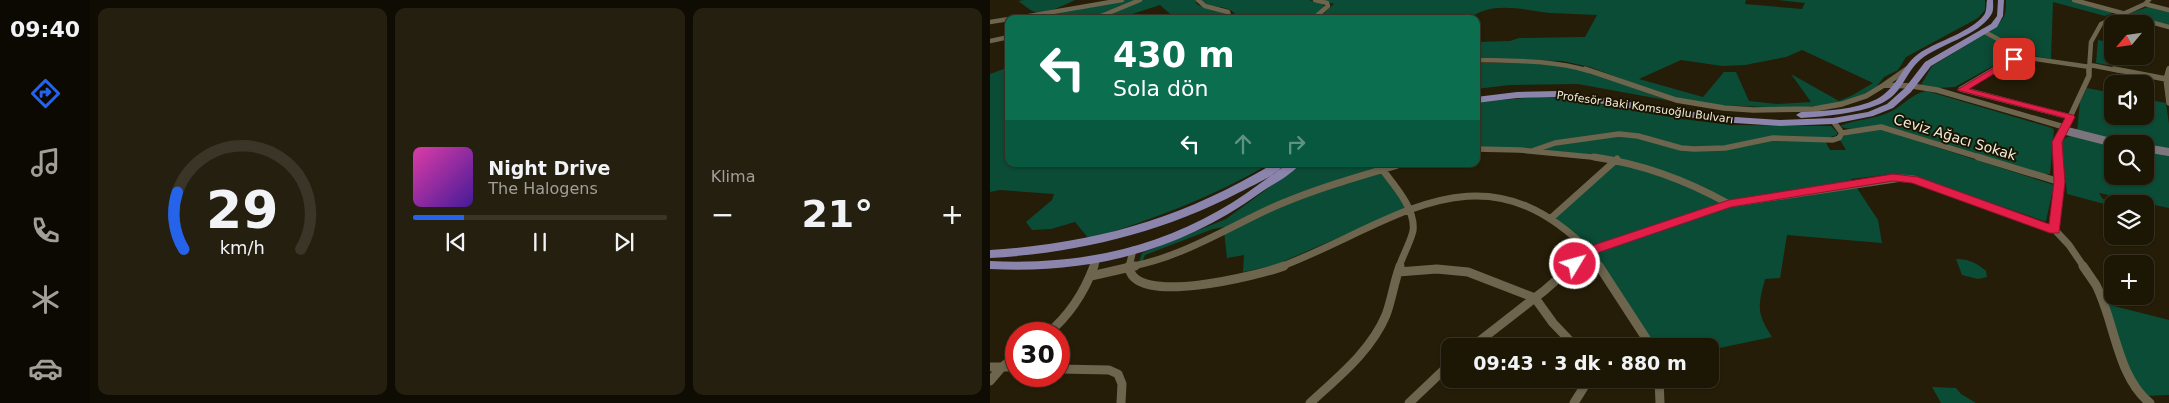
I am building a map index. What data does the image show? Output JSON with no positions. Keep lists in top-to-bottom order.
{
  "streets": {
    "main road": ["Profesör Baki Komsuoğlu Bulvarı"],
    "street": ["Ceviz Ağacı Sokak"]
  },
  "north": "bottom left",
  "page": {
    "tabs": "09:40",
    "tile": "Klima",
    "map_buttons": "+",
    "turn": ["430 m", "Sola dön"],
    "song": ["Night Drive", "The Halogens"],
    "heat": ["−", "21°", "+"],
    "limit": "30",
    "trip": "09:43 · 3 dk · 880 m",
    "gauge": ["29", "km/h"]
  }
}
